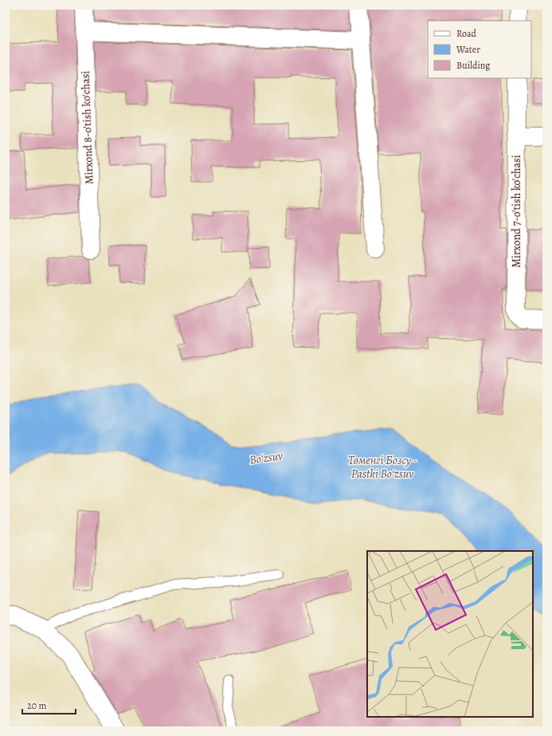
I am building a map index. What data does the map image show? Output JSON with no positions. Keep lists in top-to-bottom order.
{
  "streets": {
    "street": ["Mirxond 8-o'tish ko'chasi", "Mirxond 7-o'tish ko'chasi"]
  },
  "water": ["Boʻzsuv", "Төменгі Бозсу - Pastki Boʻzsuv"],
  "legend": ["Road", "Water", "Building"],
  "scale_bar": "20 m"
}
